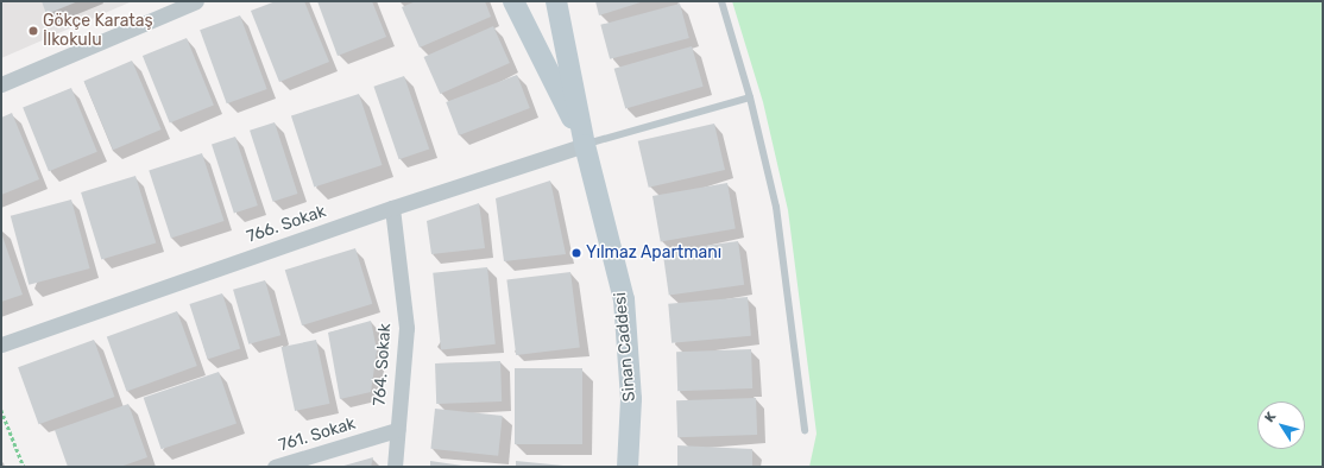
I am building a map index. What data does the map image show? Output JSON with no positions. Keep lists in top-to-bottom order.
{
  "streets": {
    "main road": ["Sinan Caddesi"],
    "street": ["766. Sokak", "764. Sokak", "761. Sokak"]
  },
  "crossings": [
    ["766. Sokak", "Sinan Caddesi"],
    ["766. Sokak", "764. Sokak"],
    ["764. Sokak", "761. Sokak"]
  ],
  "places": ["Gökçe Karataş İlkokulu", "Yılmaz Apartmanı"],
  "north": "top left"
}
